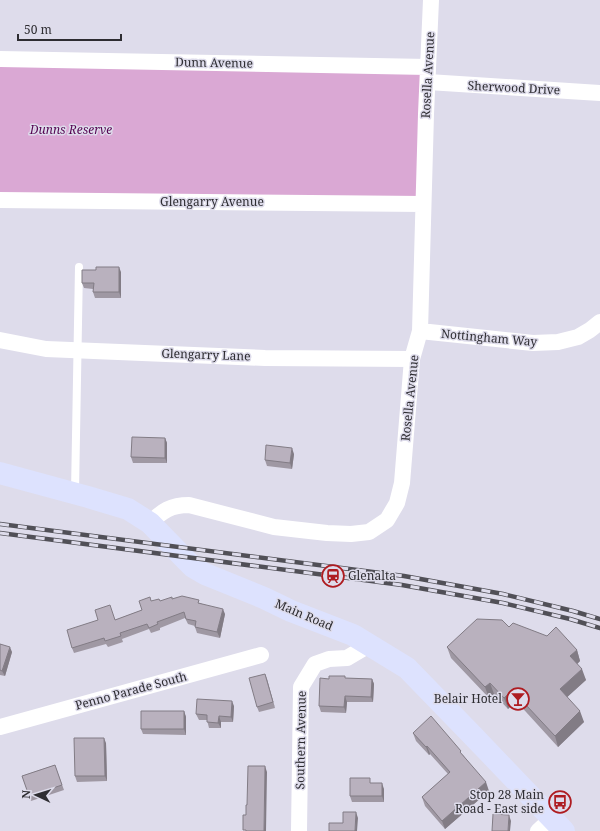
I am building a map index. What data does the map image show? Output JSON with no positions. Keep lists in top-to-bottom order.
{
  "streets": {
    "main road": ["Main Road"],
    "street": [
      "Dunn Avenue",
      "Rosella Avenue",
      "Sherwood Drive",
      "Glengarry Avenue",
      "Nottingham Way",
      "Glengarry Lane",
      "Penno Parade South",
      "Southern Avenue"
    ]
  },
  "crossings": [
    ["Dunn Avenue", "Rosella Avenue"],
    ["Dunn Avenue", "Sherwood Drive"],
    ["Rosella Avenue", "Sherwood Drive"],
    ["Rosella Avenue", "Glengarry Avenue"],
    ["Rosella Avenue", "Nottingham Way"],
    ["Rosella Avenue", "Glengarry Lane"],
    ["Rosella Avenue", "Main Road"],
    ["Main Road", "Southern Avenue"]
  ],
  "parks": ["Dunns Reserve"],
  "places": {
    "station": ["Glenalta"],
    "bar": ["Belair Hotel"],
    "bus stop": ["Stop 28 Main Road - East side"]
  },
  "scale_bar": "50 m",
  "north": "left"
}
